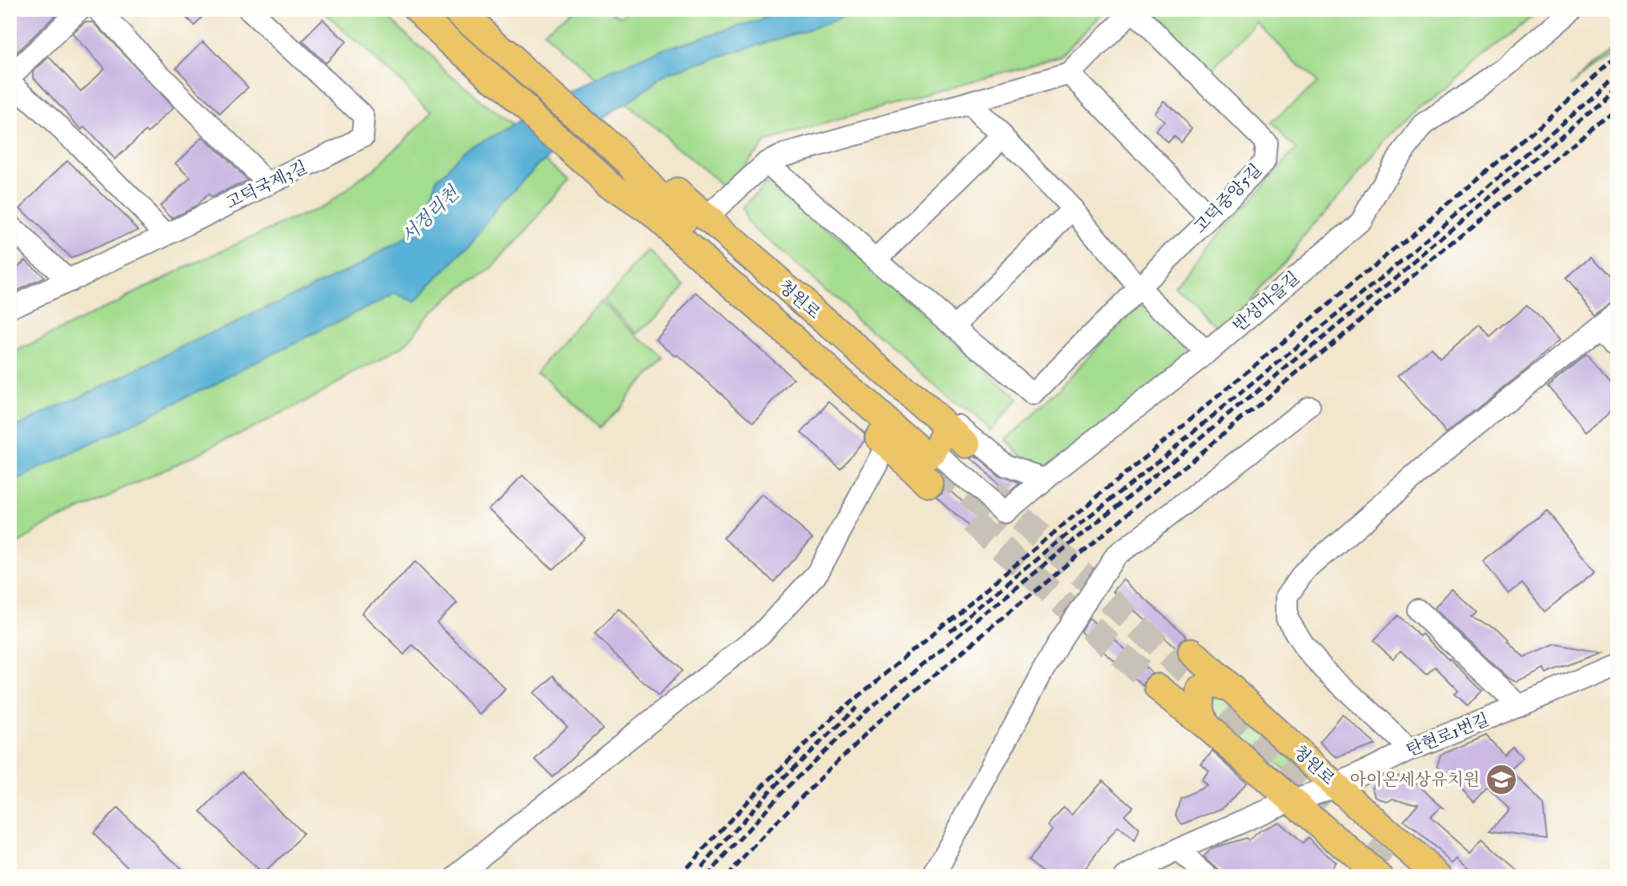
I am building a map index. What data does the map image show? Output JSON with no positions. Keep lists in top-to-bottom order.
{
  "streets": {
    "main road": ["청원로"],
    "street": [
      "고덕국제3길",
      "고덕중앙5길",
      "반성마을길",
      "탄현로1번길"
    ]
  },
  "crossings": [
    ["고덕중앙5길", "청원로"],
    ["청원로", "반성마을길"],
    ["청원로", "탄현로1번길"]
  ],
  "water": ["서정리천"],
  "places": {
    "school or university": ["아이온세상유치원"]
  }
}
